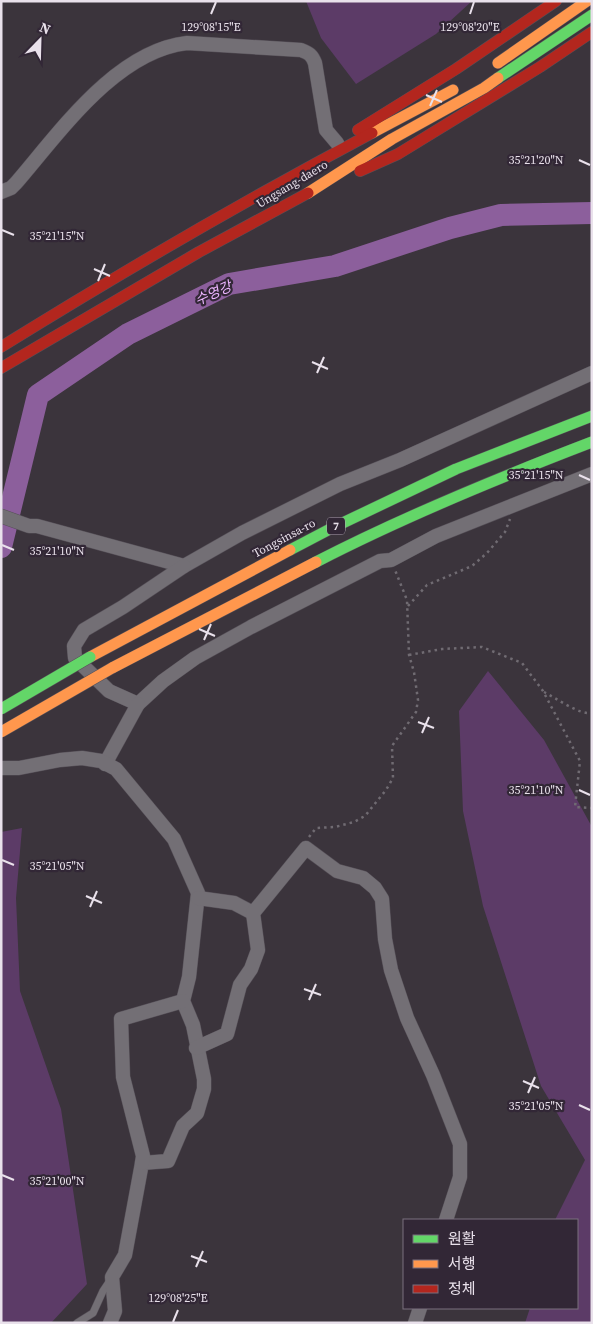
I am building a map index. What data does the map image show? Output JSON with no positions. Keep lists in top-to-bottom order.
{
  "streets": {
    "main road": ["Ungsang-daero", "7", "Tongsinsa-ro"]
  },
  "water": ["수영강"],
  "legend": ["원활", "서행", "정체"],
  "north": "top right",
  "coordinates": [
    "129°08'20\"E",
    "129°08'15\"E",
    "35°21'20\"N",
    "35°21'15\"N",
    "35°21'10\"N",
    "35°21'05\"N",
    "35°21'00\"N",
    "129°08'25\"E"
  ]
}
